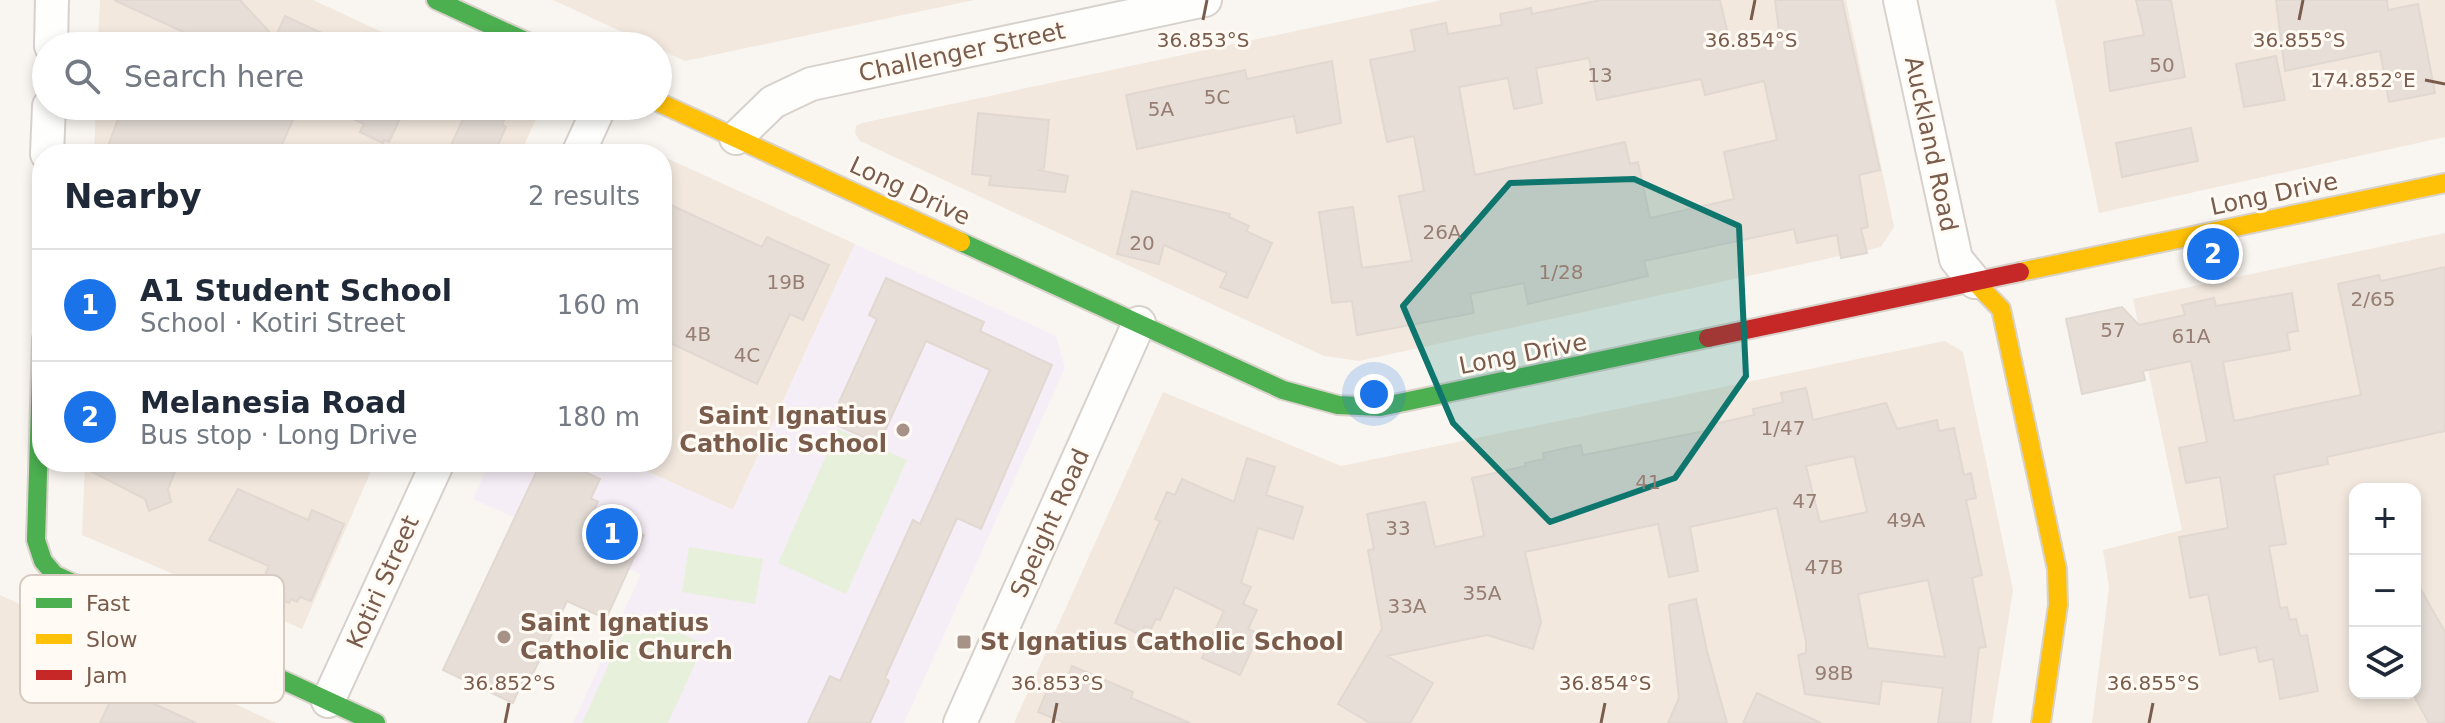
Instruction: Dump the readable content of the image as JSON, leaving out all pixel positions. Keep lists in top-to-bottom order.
{
  "streets": {
    "street": [
      "Challenger Street",
      "Auckland Road",
      "Long Drive",
      "Speight Road",
      "Kotiri Street"
    ]
  },
  "crossings": [
    ["Challenger Street", "Long Drive"],
    ["Auckland Road", "Long Drive"],
    ["Long Drive", "Speight Road"]
  ],
  "places": {
    "other": ["Saint Ignatius Catholic School", "Saint Ignatius Catholic Church"],
    "transit": ["St Ignatius Catholic School"]
  },
  "house_numbers": [
    "50",
    "13",
    "5C",
    "5A",
    "26A",
    "20",
    "1/28",
    "19B",
    "2/65",
    "57",
    "4B",
    "61A",
    "4C",
    "1/47",
    "41",
    "47",
    "49A",
    "33",
    "47B",
    "35A",
    "33A",
    "98B"
  ],
  "legend": ["Fast", "Slow", "Jam"],
  "page": {
    "search": "Search here",
    "heading": ["Nearby", "2 results"],
    "pins": ["2", "1"],
    "list": [
      {
        "mark": "1",
        "name": "A1 Student School",
        "note": "School · Kotiri Street",
        "value": "160 m"
      },
      {
        "mark": "2",
        "name": "Melanesia Road",
        "note": "Bus stop · Long Drive",
        "value": "180 m"
      }
    ],
    "map_buttons": ["+", "−"]
  },
  "coordinates": [
    "36.853°S",
    "36.854°S",
    "36.855°S",
    "174.852°E",
    "36.852°S"
  ]
}
